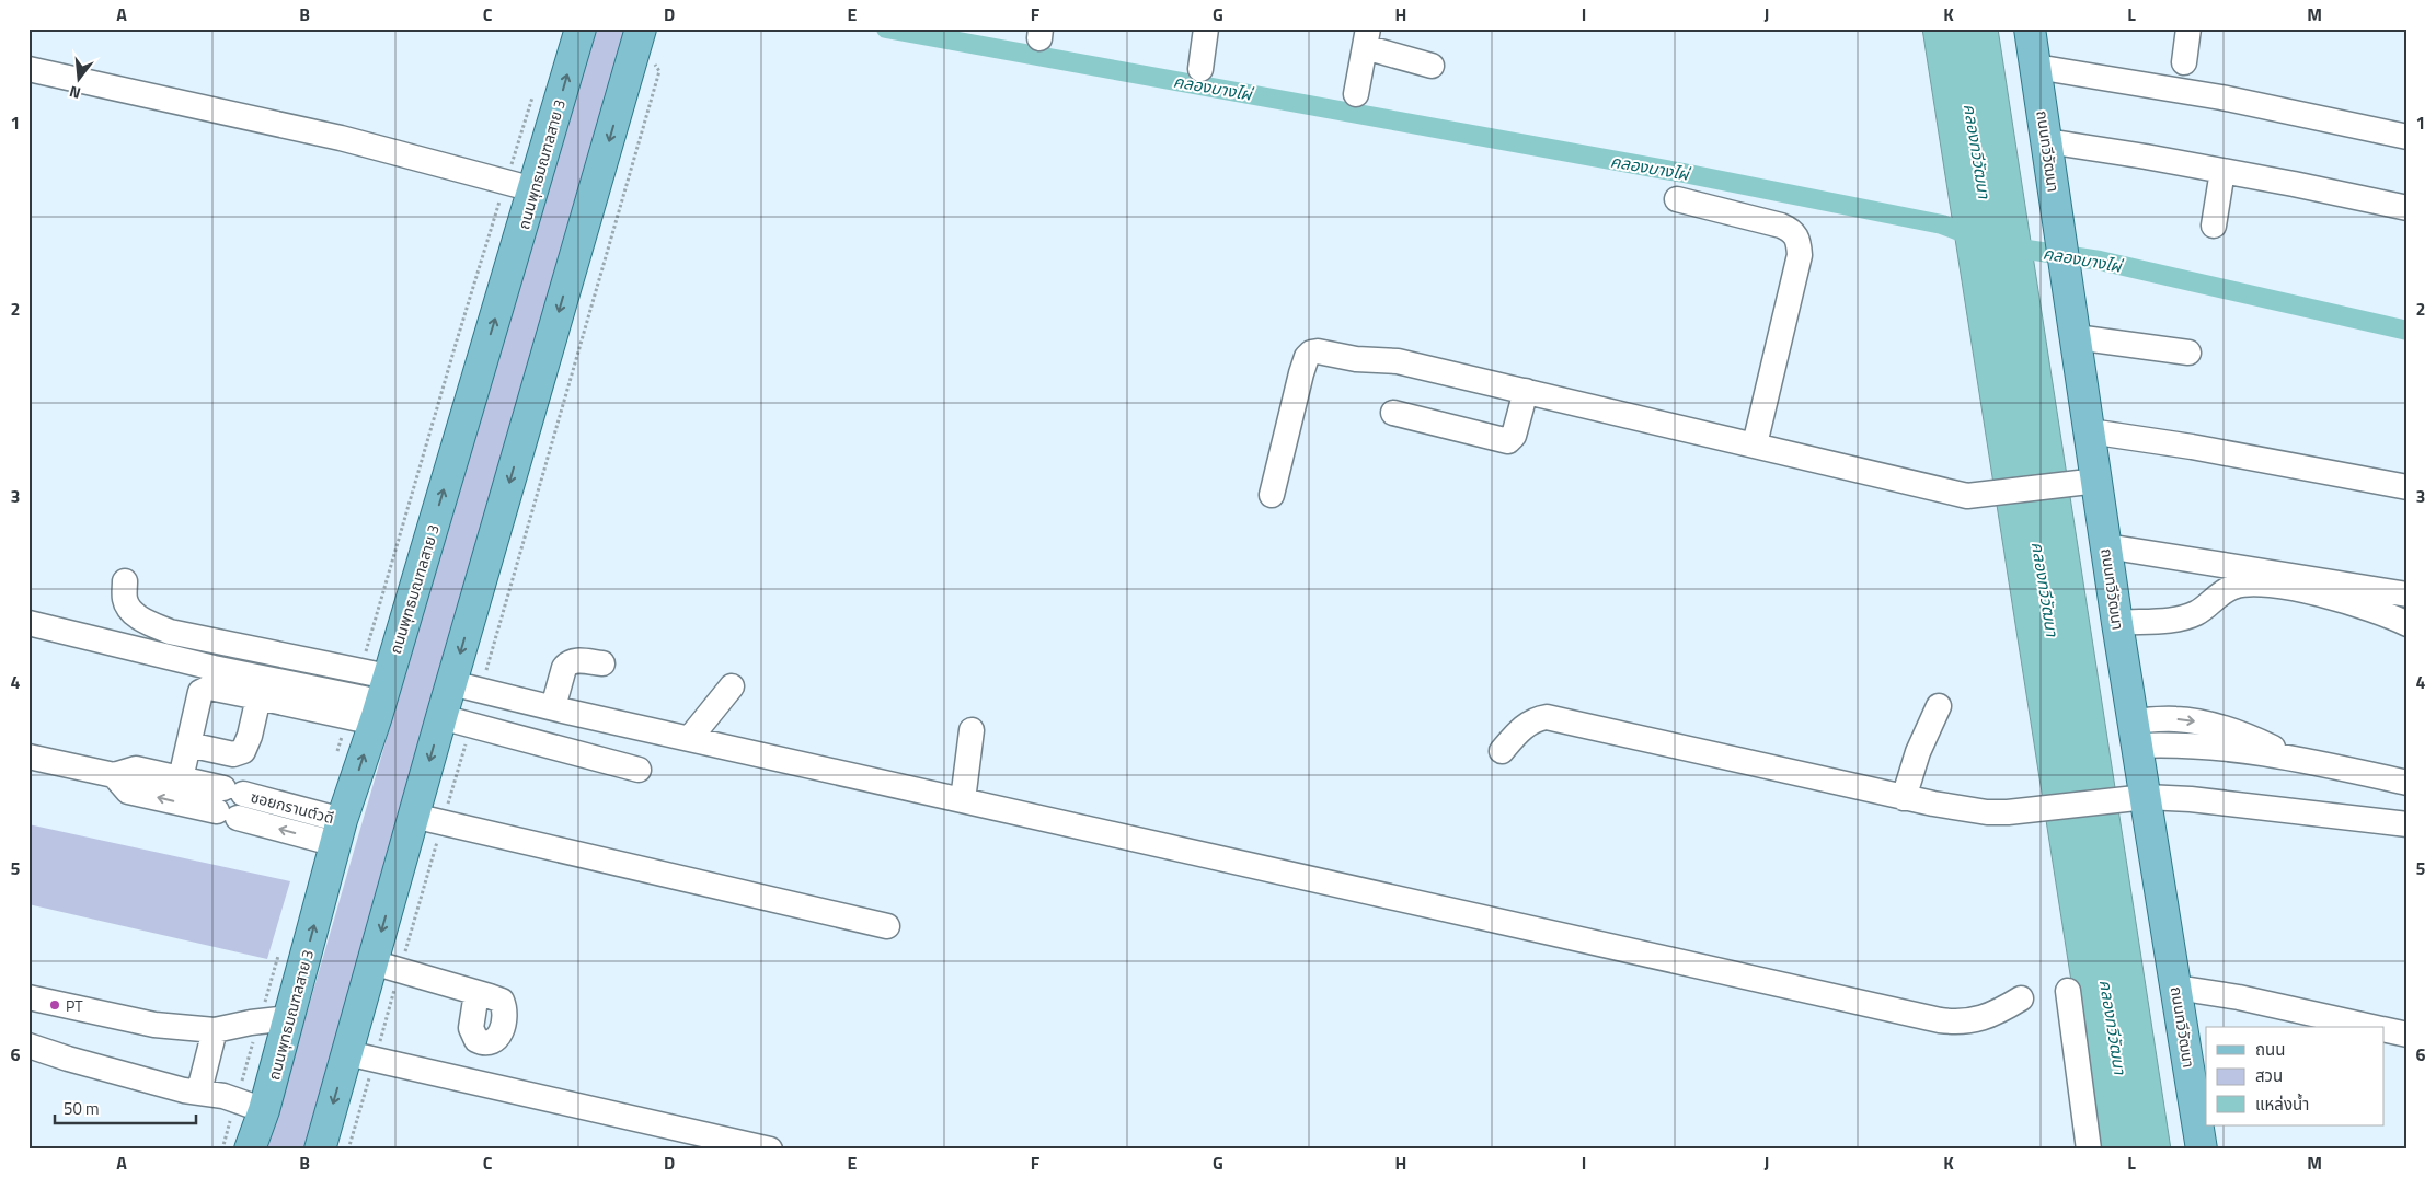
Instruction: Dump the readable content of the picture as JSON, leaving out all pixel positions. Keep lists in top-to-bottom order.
{
  "streets": {
    "main road": ["ถนนทวีวัฒนา", "ถนนพุทธมณฑลสาย 3"],
    "street": ["ซอยกรานต์วดี"]
  },
  "crossings": [
    ["ถนนพุทธมณฑลสาย 3", "ซอยกรานต์วดี"]
  ],
  "water": ["คลองบางไผ่", "คลองทวีวัฒนา"],
  "places": ["PT"],
  "legend": ["ถนน", "สวน", "แหล่งน้ำ"],
  "scale_bar": "50 m",
  "north": "bottom",
  "grid": {
    "columns": [
      "A",
      "B",
      "C",
      "D",
      "E",
      "F",
      "G",
      "H",
      "I",
      "J",
      "K",
      "L",
      "M"
    ],
    "rows": [
      "1",
      "2",
      "3",
      "4",
      "5",
      "6"
    ]
  }
}
